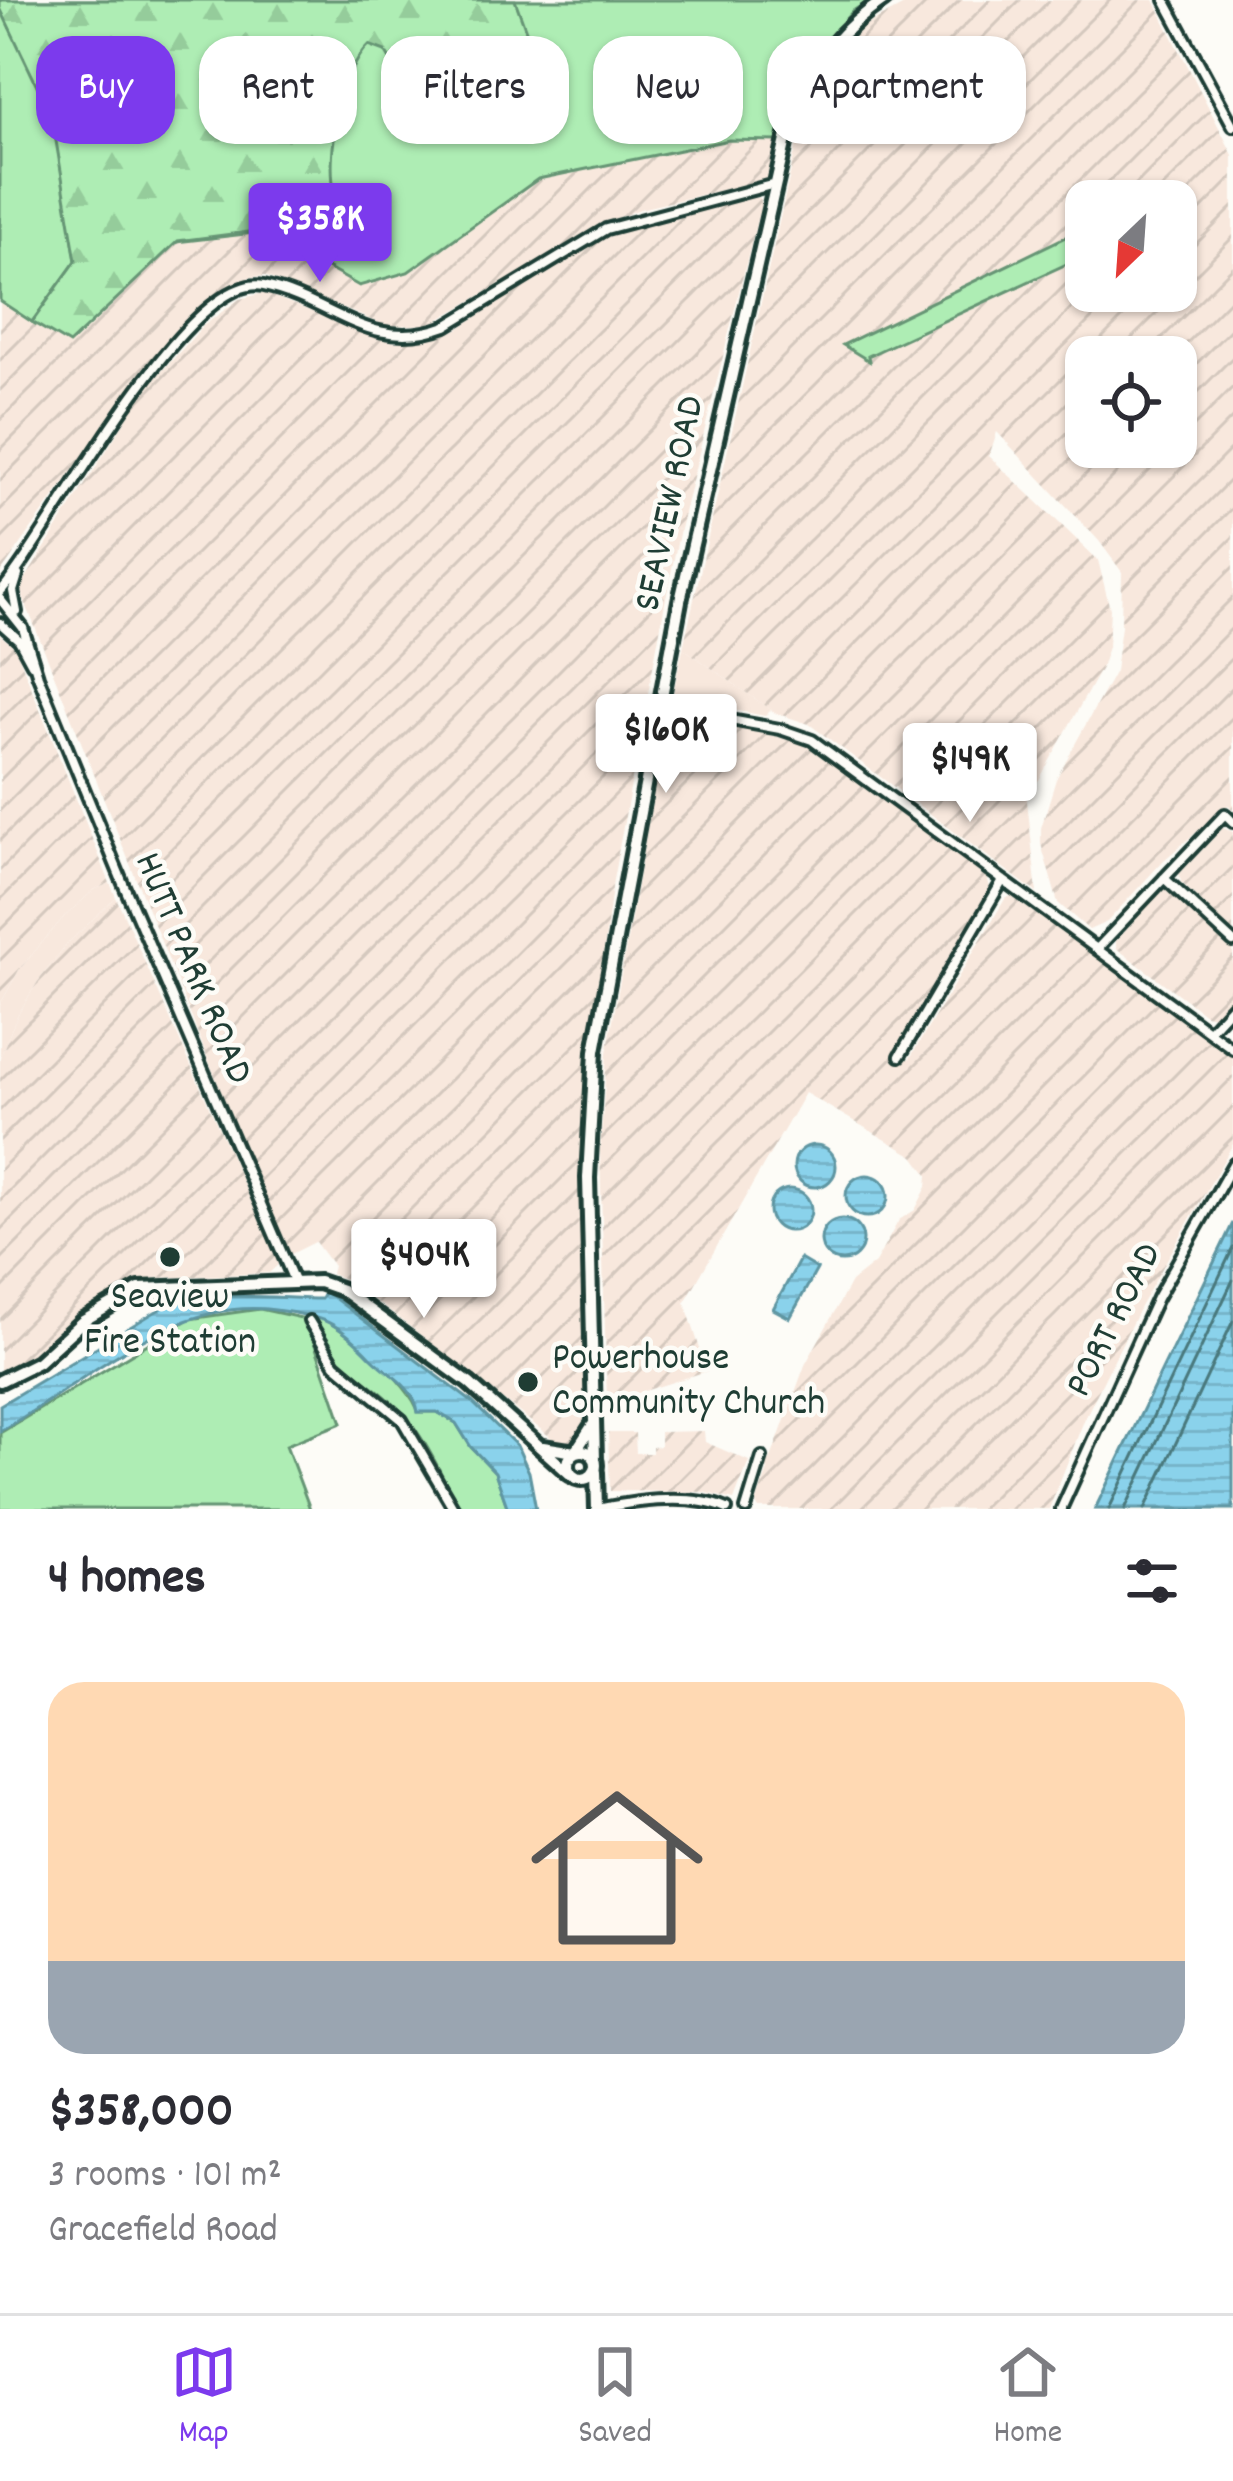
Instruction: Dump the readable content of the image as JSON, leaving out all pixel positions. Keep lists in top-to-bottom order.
{
  "streets": {
    "main road": ["SEAVIEW ROAD"],
    "street": ["HUTT PARK ROAD", "PORT ROAD"]
  },
  "places": ["Seaview Fire Station", "Powerhouse Community Church"],
  "north": "bottom left",
  "page": {
    "chip": [
      "Buy",
      "Rent",
      "Filters",
      "New",
      "Apartment"
    ],
    "price": [
      "$358K",
      "$160K",
      "$149K",
      "$404K"
    ],
    "heading": "4 homes",
    "list": [
      {
        "name": "$358,000",
        "note": "3 rooms · 101 m² · Gracefield Road"
      }
    ],
    "tabs": ["Map", "Saved", "Home"]
  }
}
